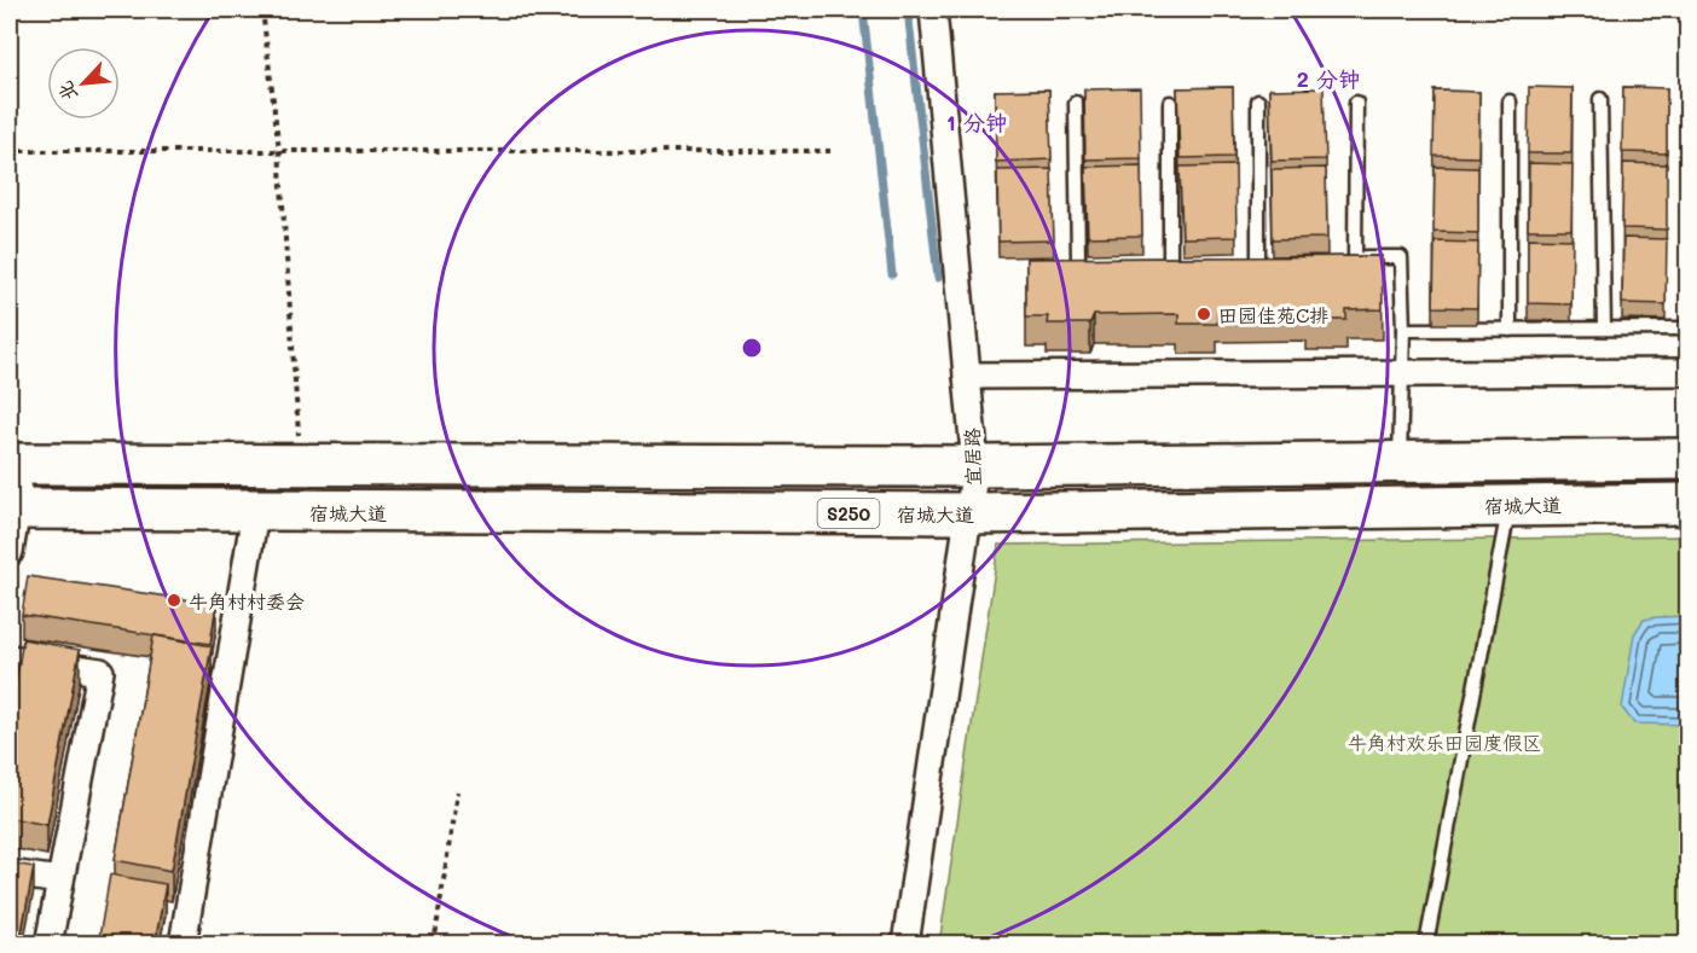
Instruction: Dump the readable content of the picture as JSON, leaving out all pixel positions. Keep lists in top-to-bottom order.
{
  "streets": {
    "main road": ["宿城大道", "S250"],
    "street": ["宜居路"]
  },
  "crossings": [
    ["宜居路", "宿城大道"]
  ],
  "parks": ["牛角村欢乐田园度假区"],
  "places": ["田园佳苑C排", "牛角村村委会"],
  "north": "bottom left",
  "rings": ["2 分钟", "1 分钟"]
}
